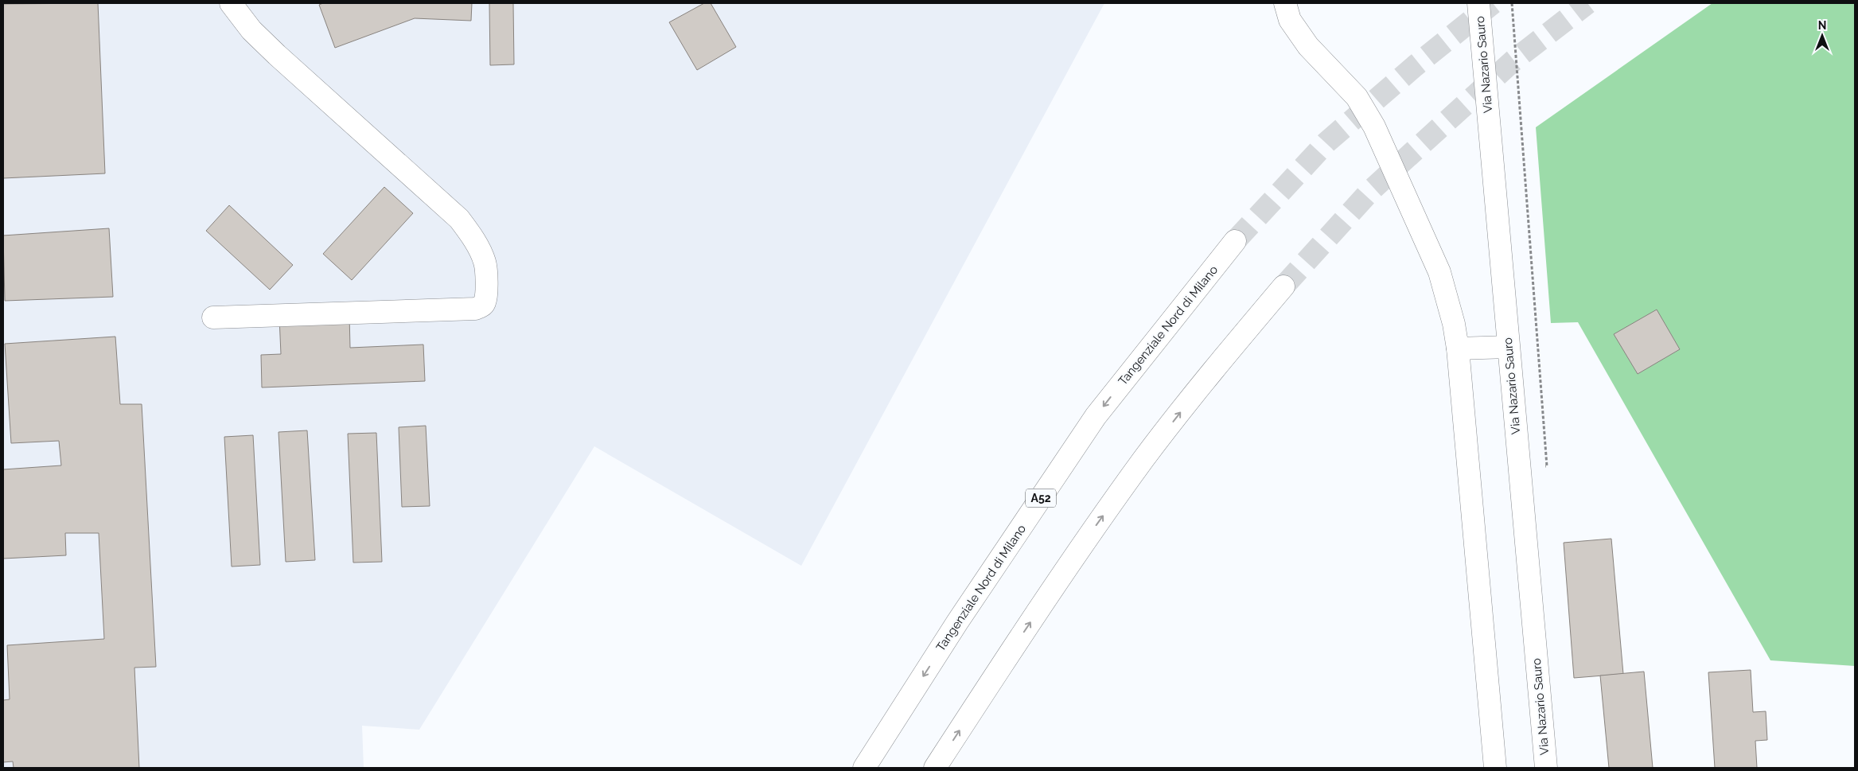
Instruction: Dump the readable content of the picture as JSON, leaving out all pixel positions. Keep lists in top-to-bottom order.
{
  "streets": {
    "main road": ["Via Nazario Sauro", "Tangenziale Nord di Milano", "A52"]
  },
  "north": "top"
}
